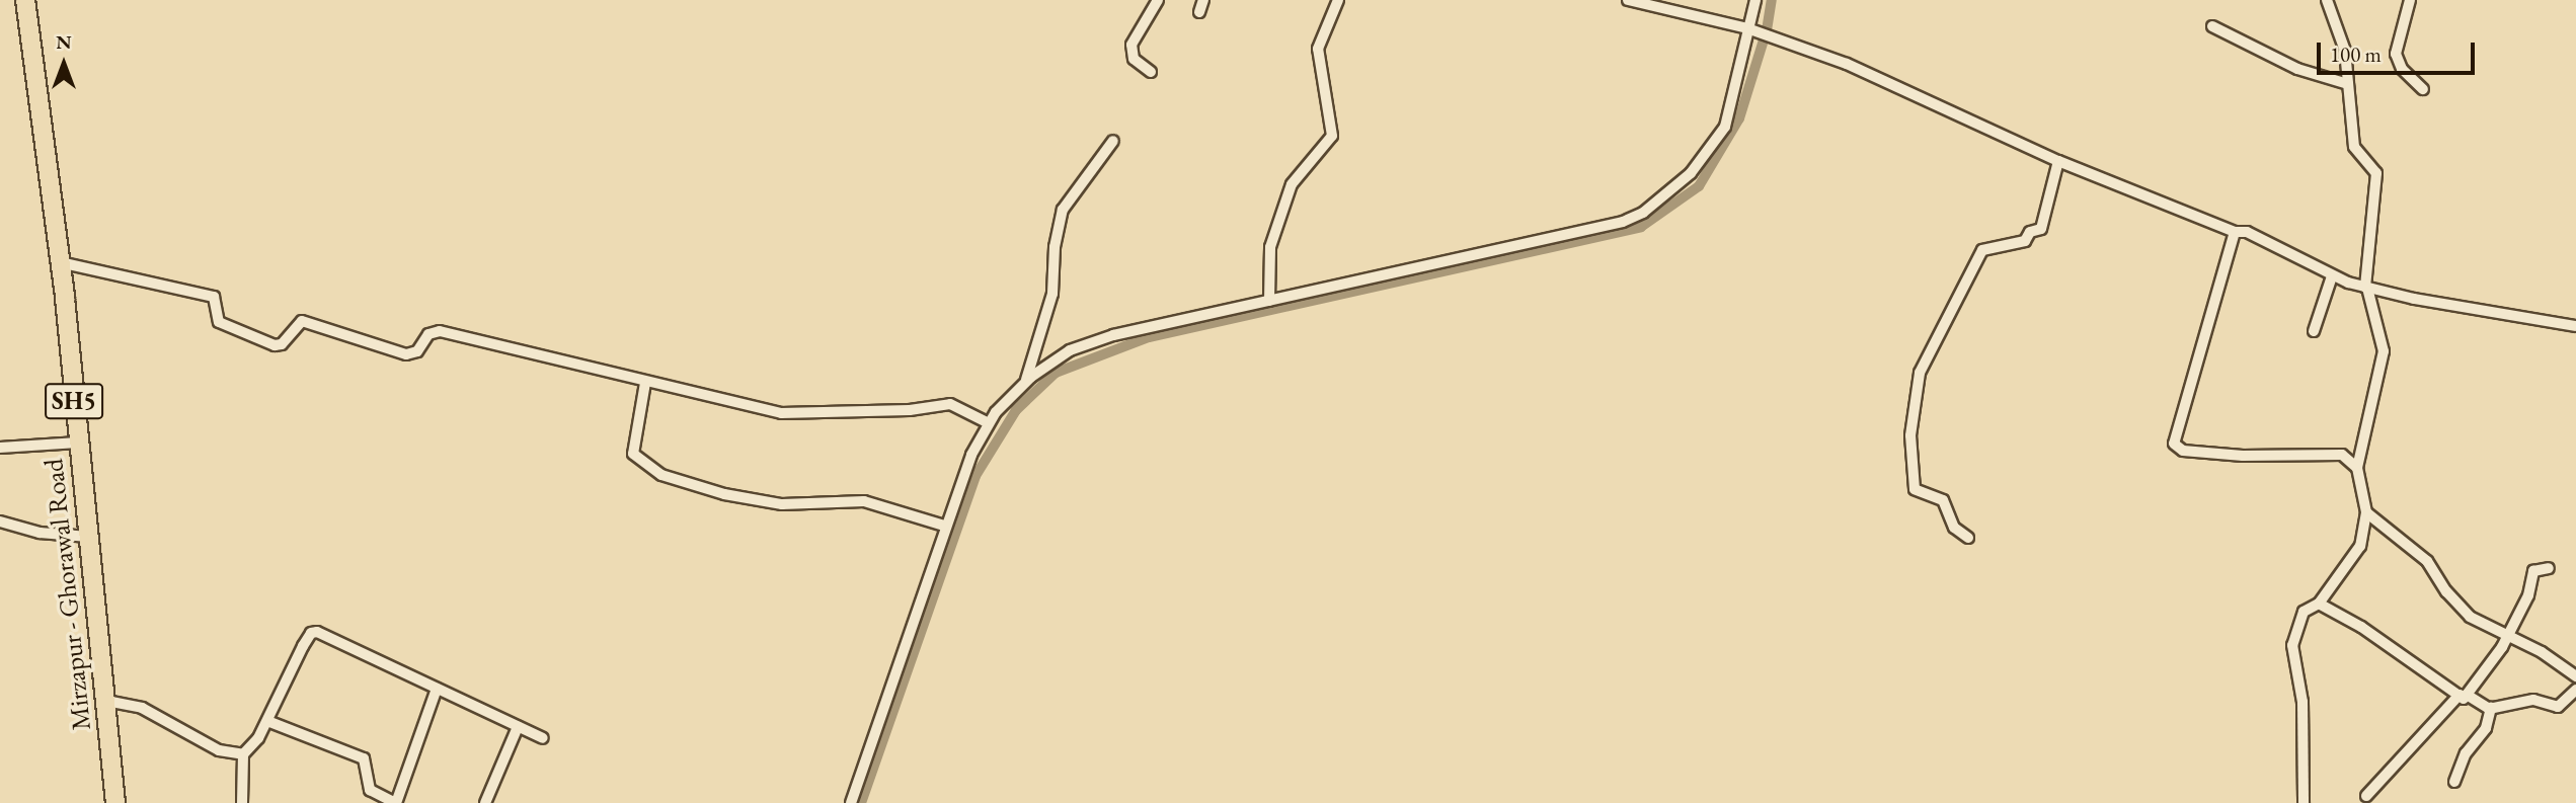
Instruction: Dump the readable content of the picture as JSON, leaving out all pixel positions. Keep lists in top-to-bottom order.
{
  "streets": {
    "main road": ["SH5", "Mirzapur - Ghorawal Road"]
  },
  "scale_bar": "100 m",
  "north": "top"
}
